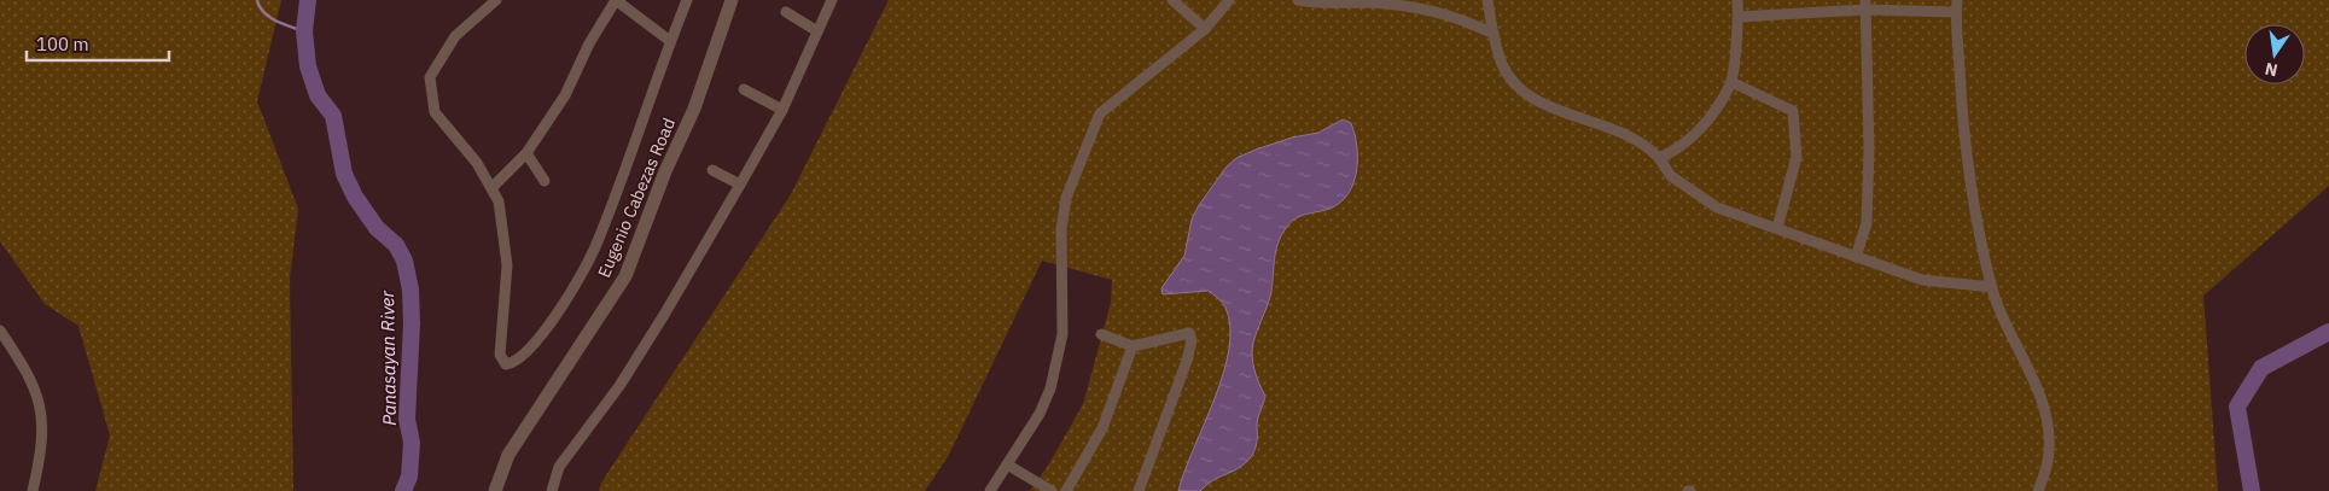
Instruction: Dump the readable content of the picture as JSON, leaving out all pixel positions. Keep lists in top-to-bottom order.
{
  "streets": {
    "street": ["Eugenio Cabezas Road"]
  },
  "water": ["Panasayan River"],
  "scale_bar": "100 m",
  "north": "bottom"
}
